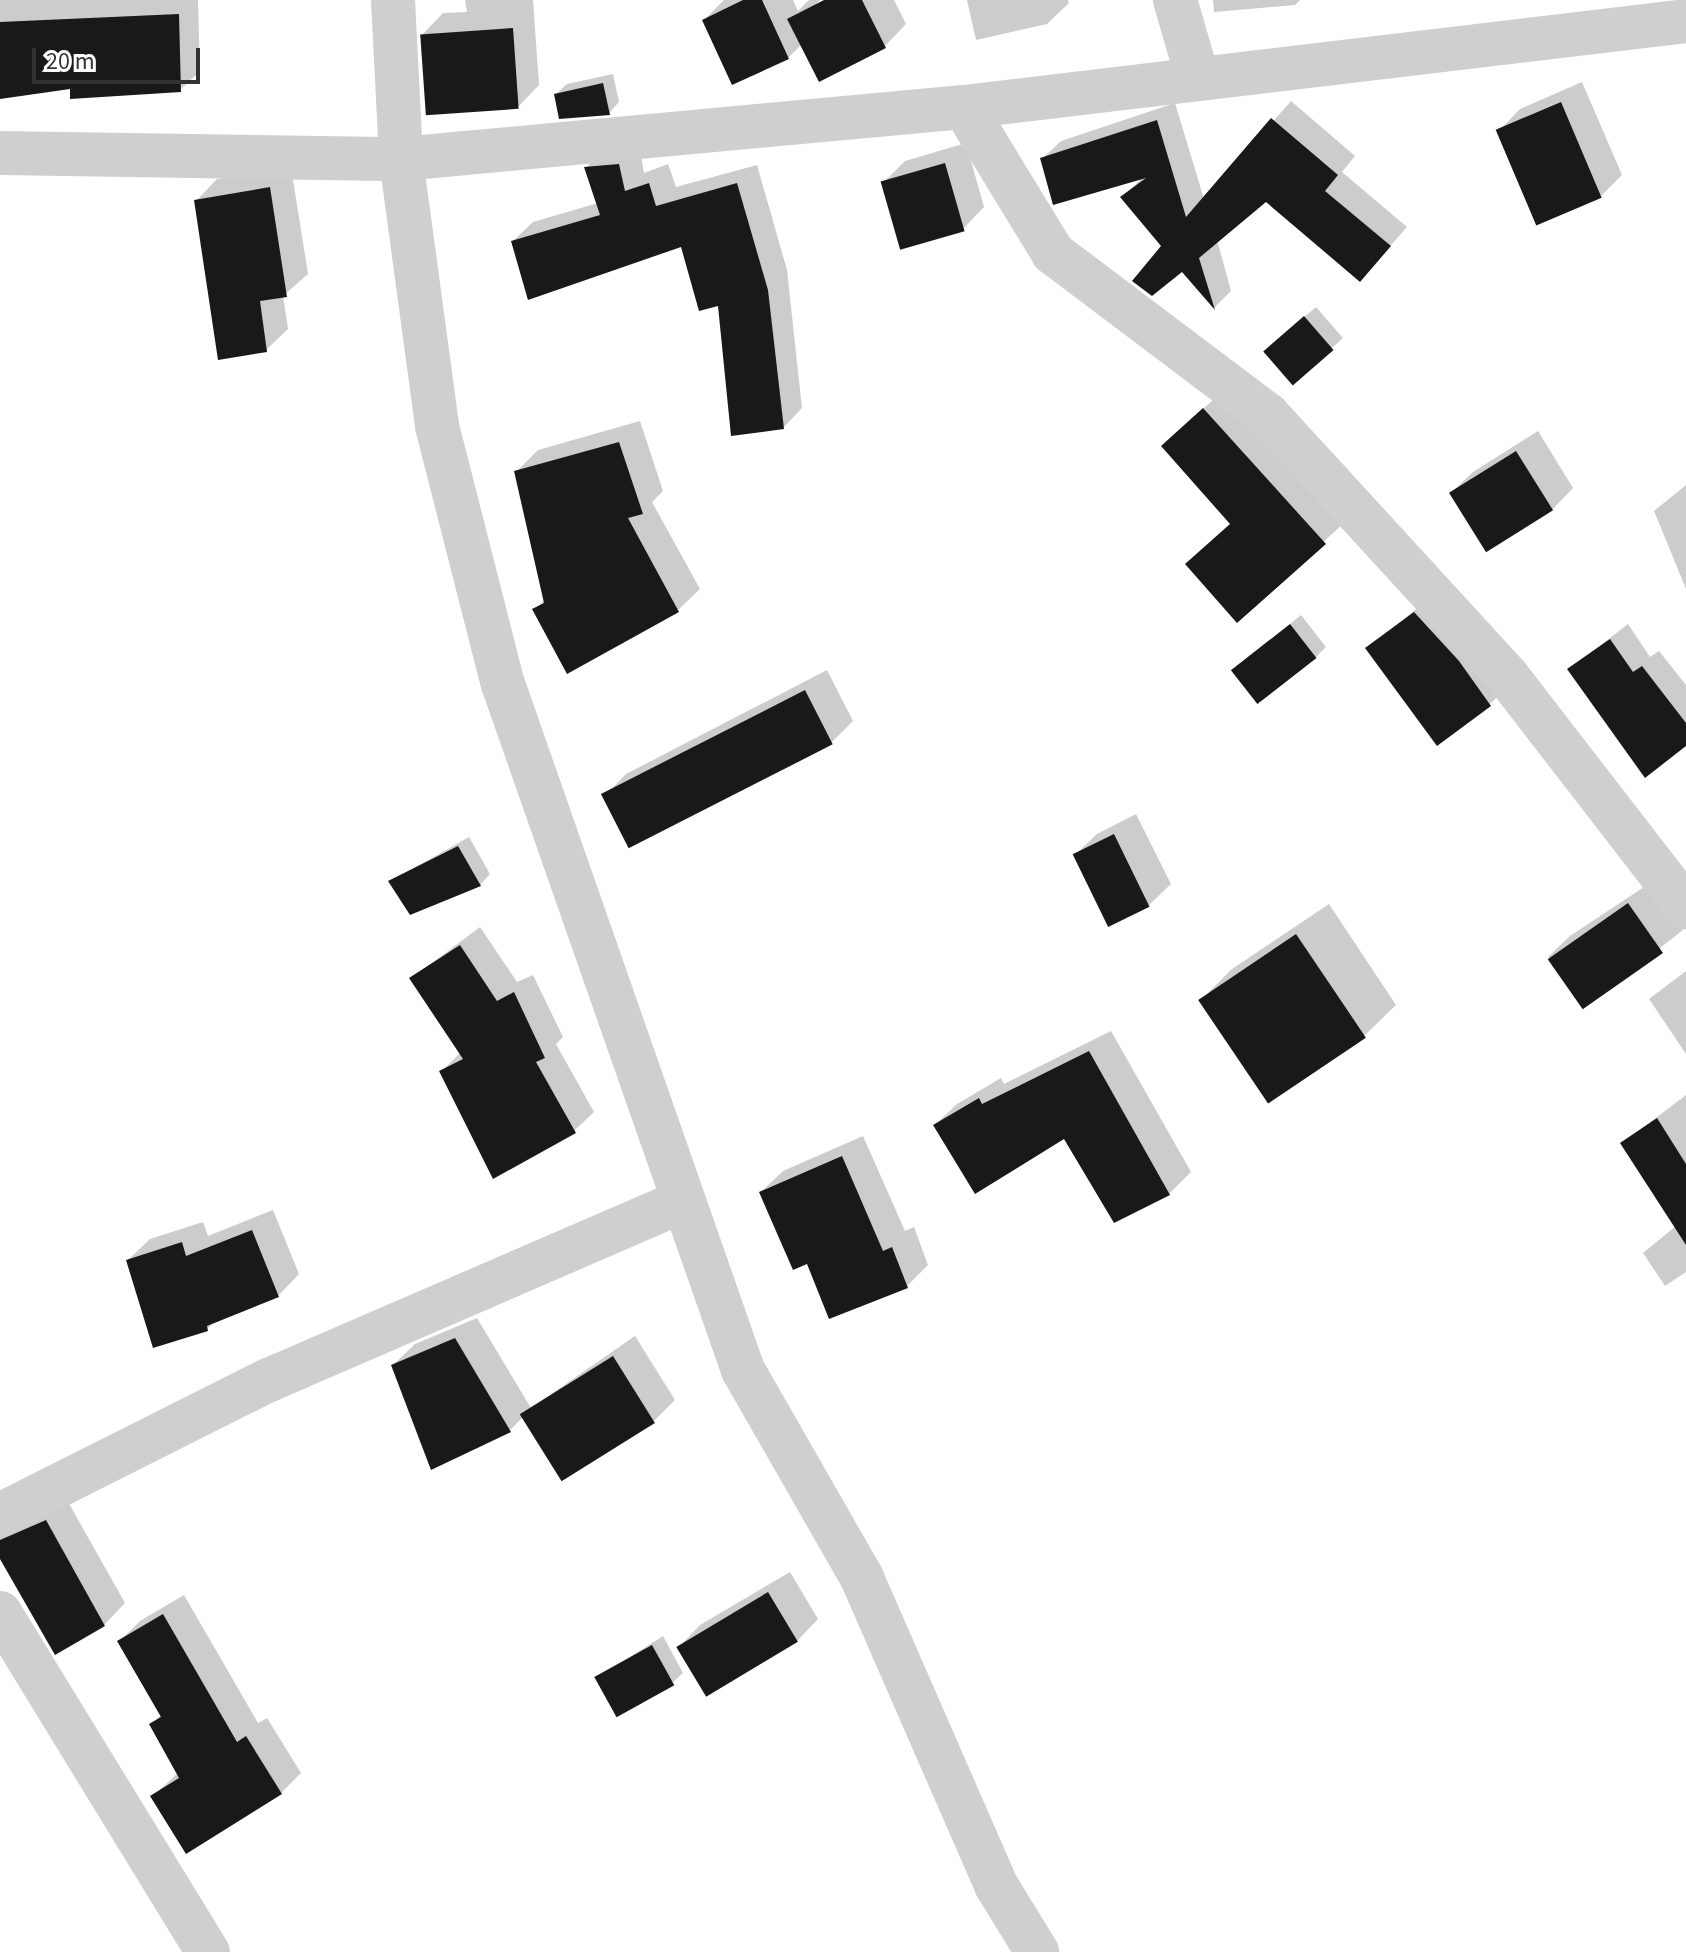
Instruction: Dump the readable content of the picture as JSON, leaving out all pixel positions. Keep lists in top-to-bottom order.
{
  "scale_bar": "20 m"
}
